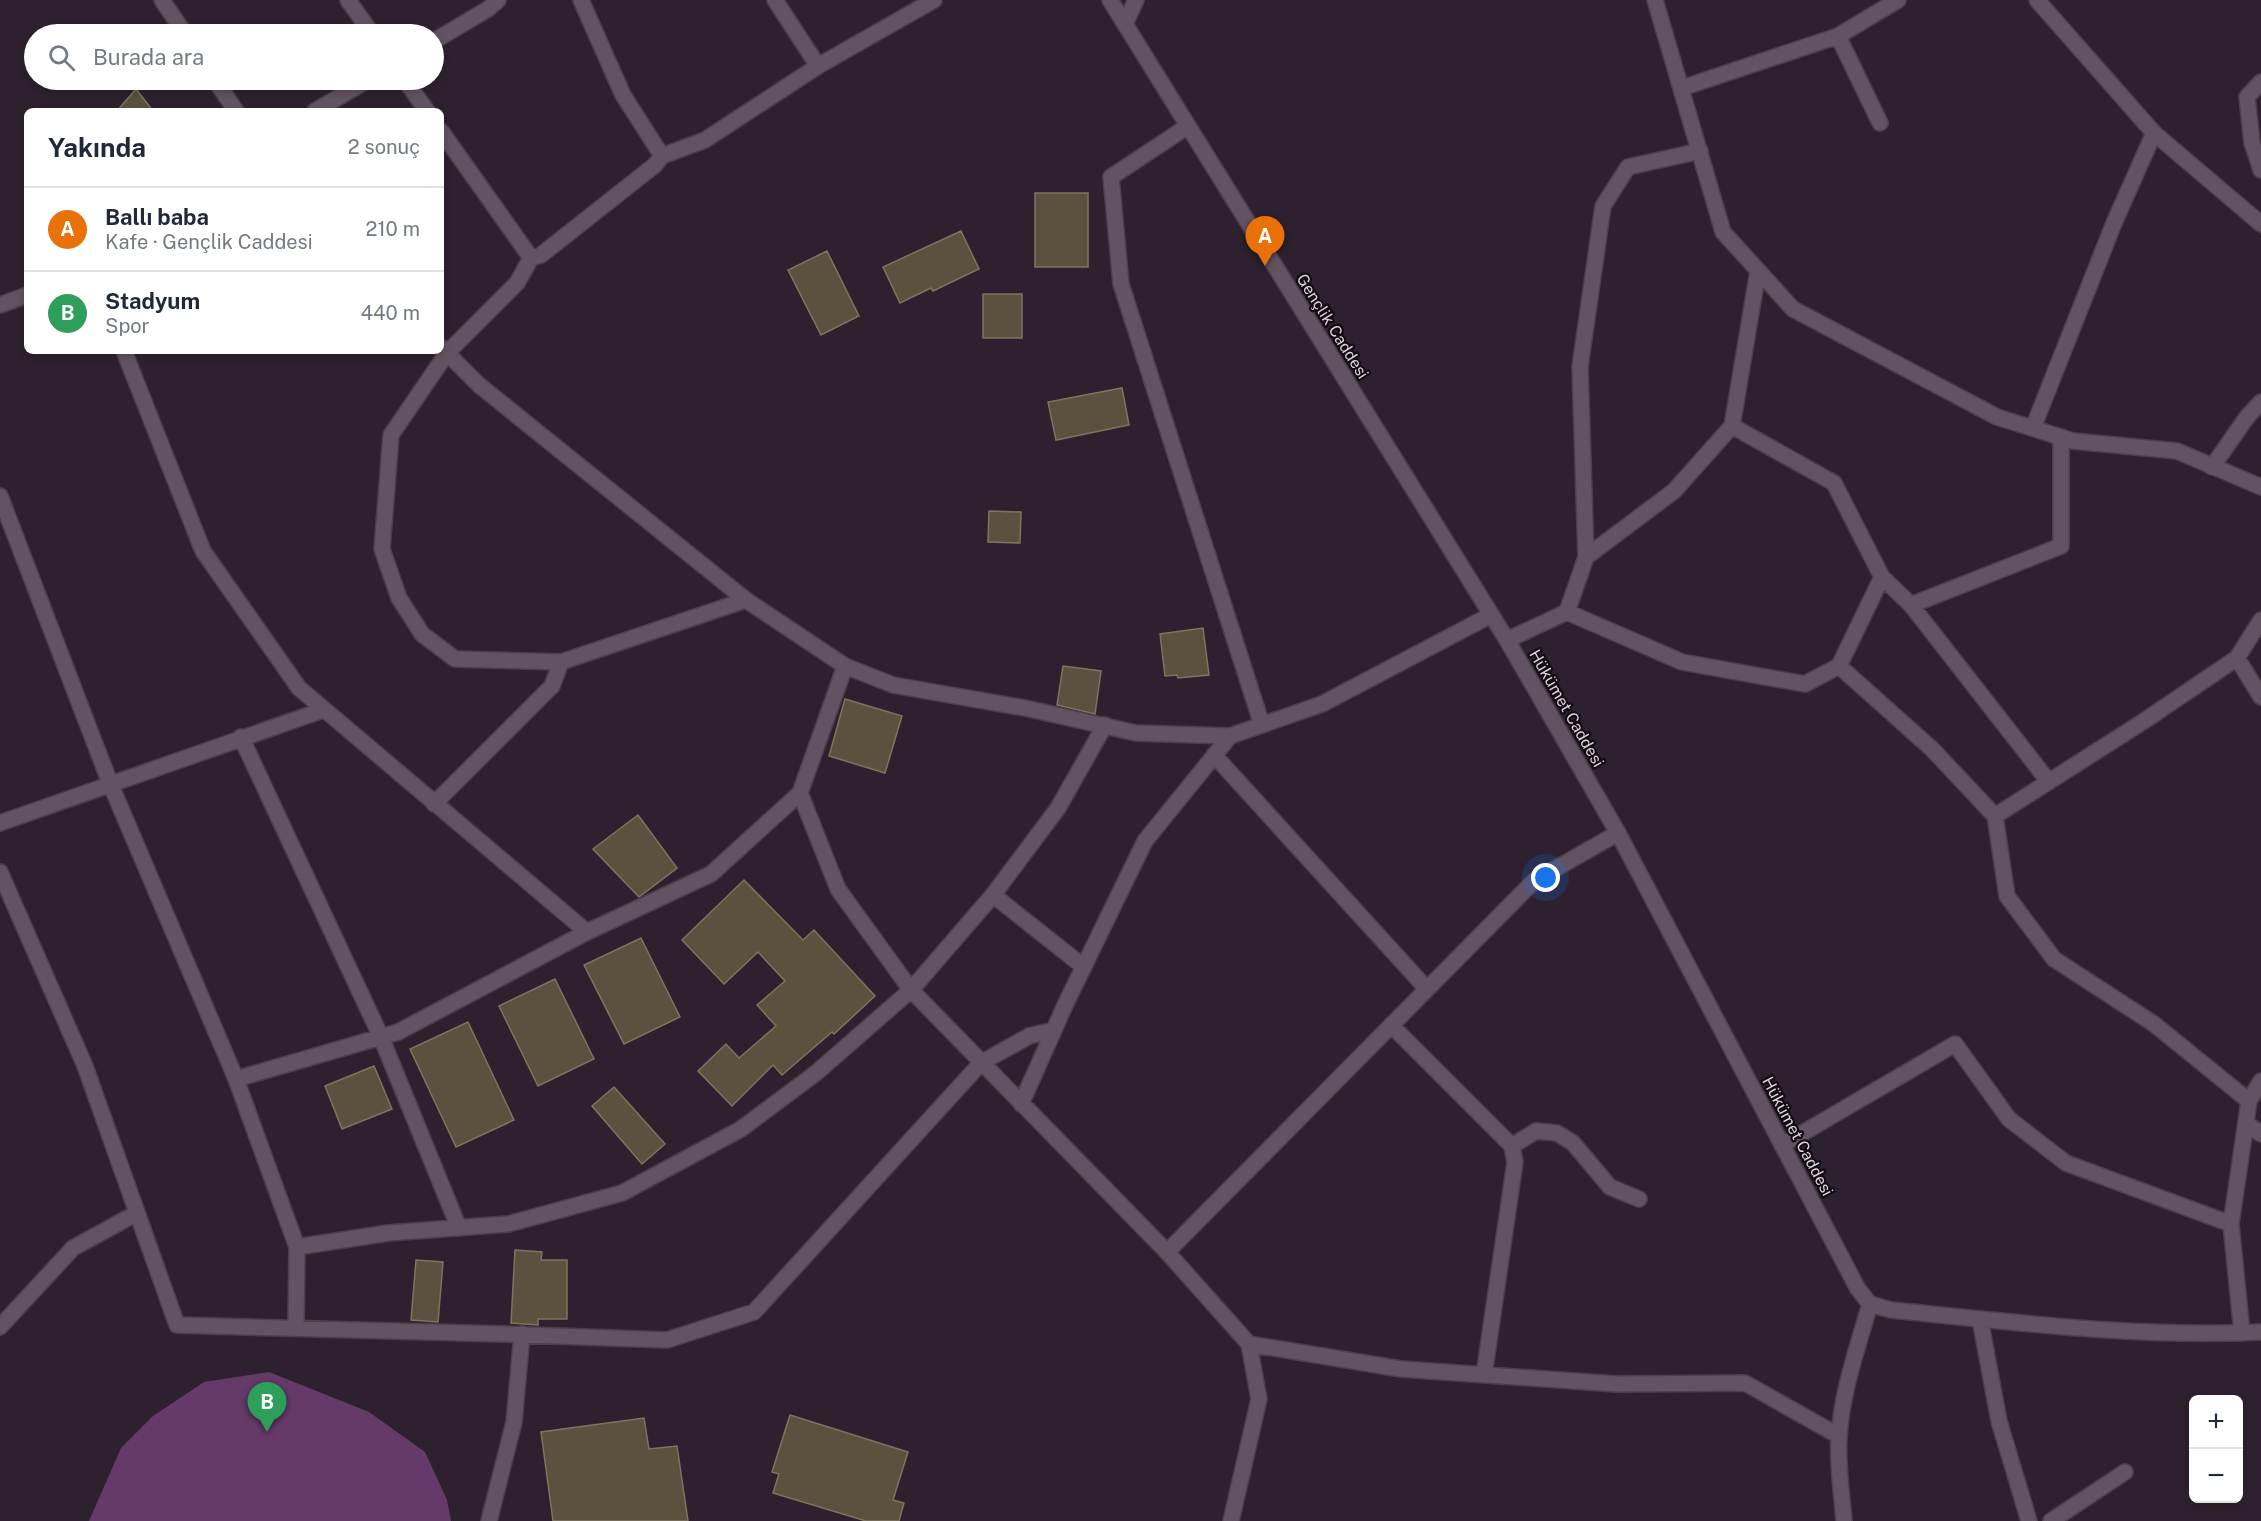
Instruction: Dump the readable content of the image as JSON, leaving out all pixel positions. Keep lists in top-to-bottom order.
{
  "streets": {
    "street": ["Gençlik Caddesi", "Hükümet Caddesi"]
  },
  "crossings": [
    ["Gençlik Caddesi", "Hükümet Caddesi"]
  ],
  "page": {
    "search": "Burada ara",
    "heading": ["Yakında", "2 sonuç"],
    "list": [
      {
        "mark": "A",
        "name": "Ballı baba",
        "note": "Kafe · Gençlik Caddesi",
        "value": "210 m"
      },
      {
        "mark": "B",
        "name": "Stadyum",
        "note": "Spor",
        "value": "440 m"
      }
    ],
    "pins": ["A", "B"],
    "map_buttons": ["+", "−"]
  }
}
